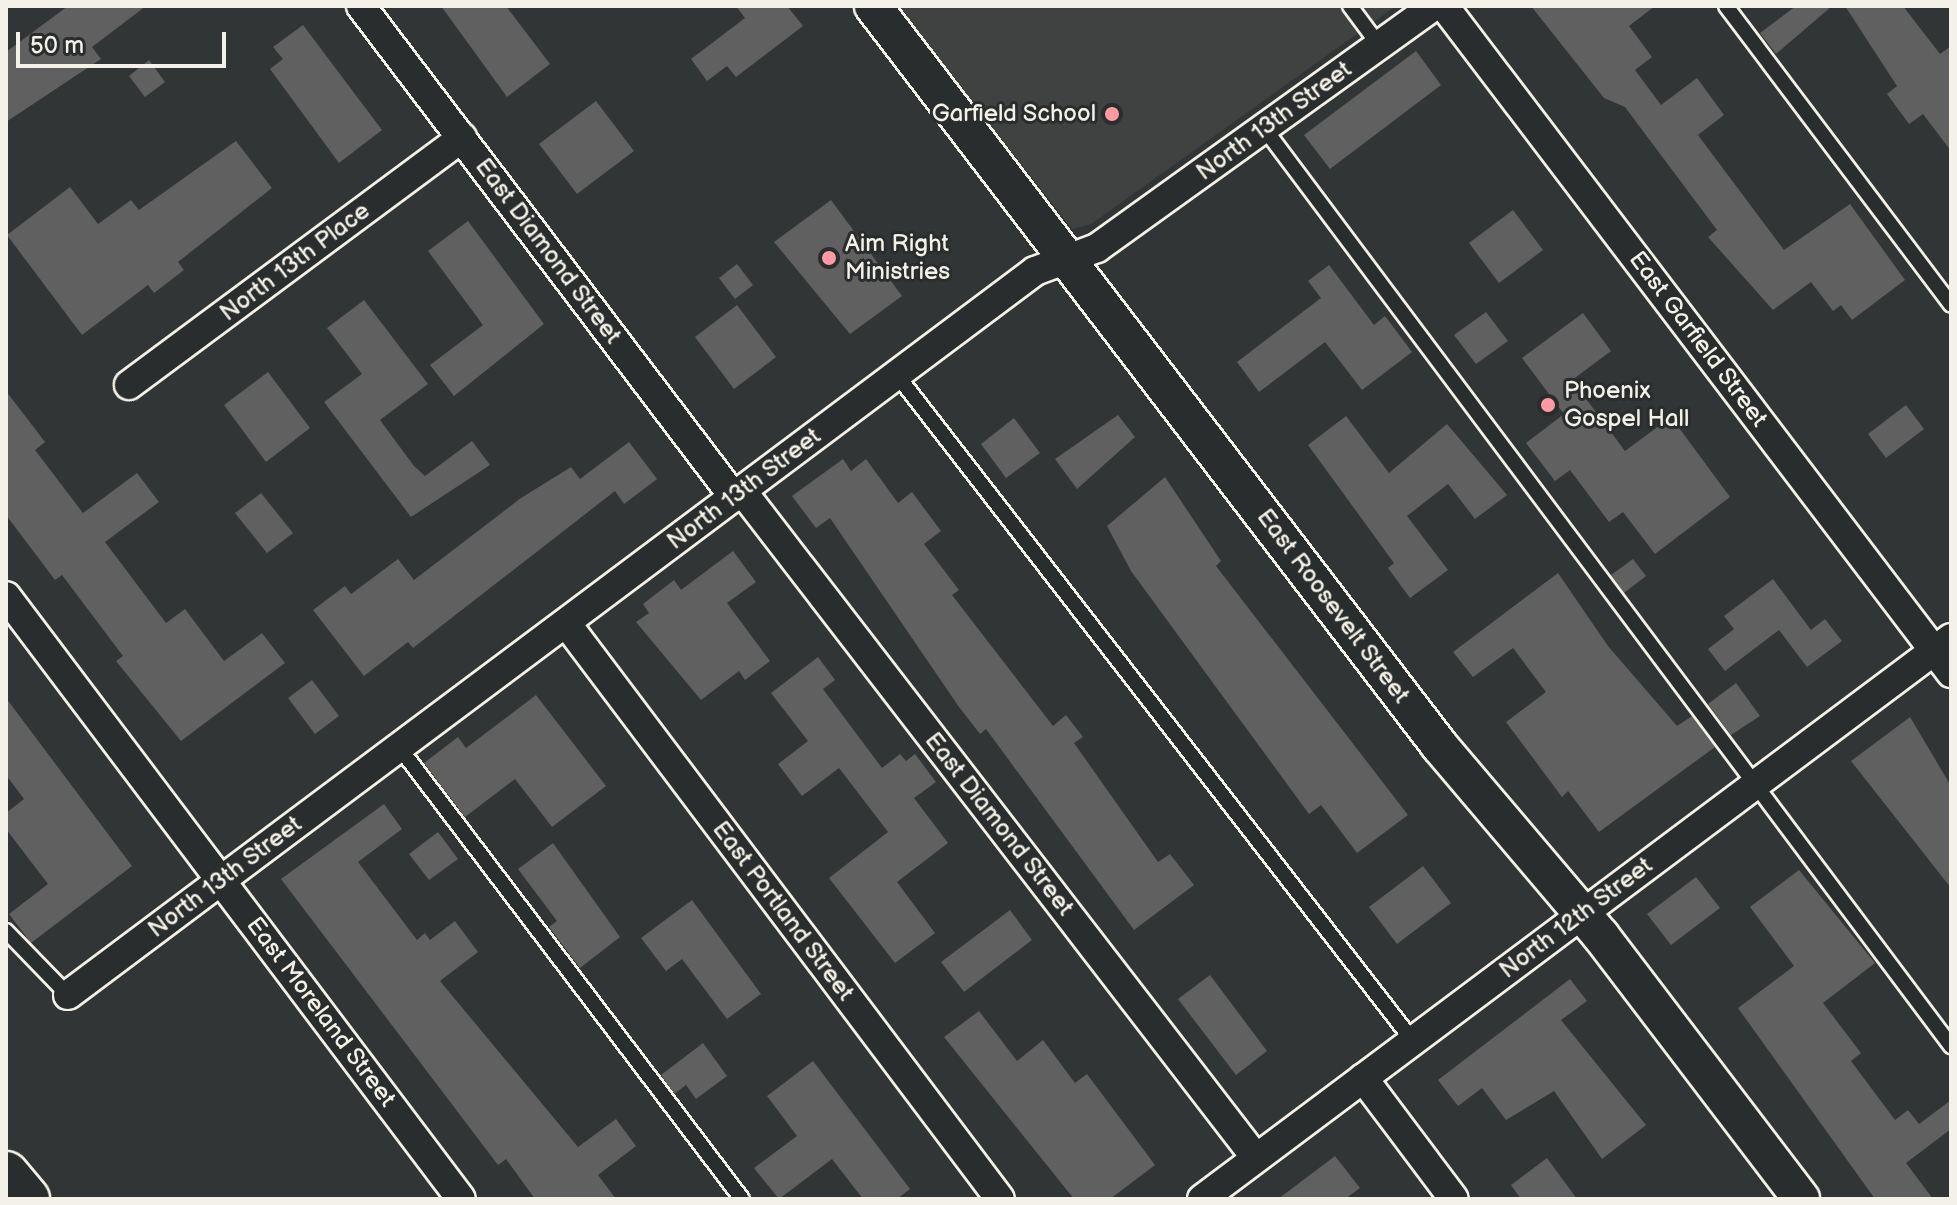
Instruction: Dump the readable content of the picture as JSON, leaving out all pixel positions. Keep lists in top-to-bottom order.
{
  "streets": {
    "street": [
      "North 13th Street",
      "East Diamond Street",
      "North 13th Place",
      "East Garfield Street",
      "East Roosevelt Street",
      "East Portland Street",
      "North 12th Street",
      "East Moreland Street"
    ]
  },
  "crossings": [
    ["North 13th Street", "East Diamond Street"],
    ["North 13th Street", "East Roosevelt Street"],
    ["North 13th Street", "East Portland Street"],
    ["North 13th Street", "East Moreland Street"],
    ["East Diamond Street", "North 13th Place"],
    ["East Diamond Street", "North 12th Street"],
    ["East Garfield Street", "North 12th Street"],
    ["East Roosevelt Street", "North 12th Street"]
  ],
  "places": ["Garfield School", "Aim Right Ministries", "Phoenix Gospel Hall"],
  "scale_bar": "50 m"
}
